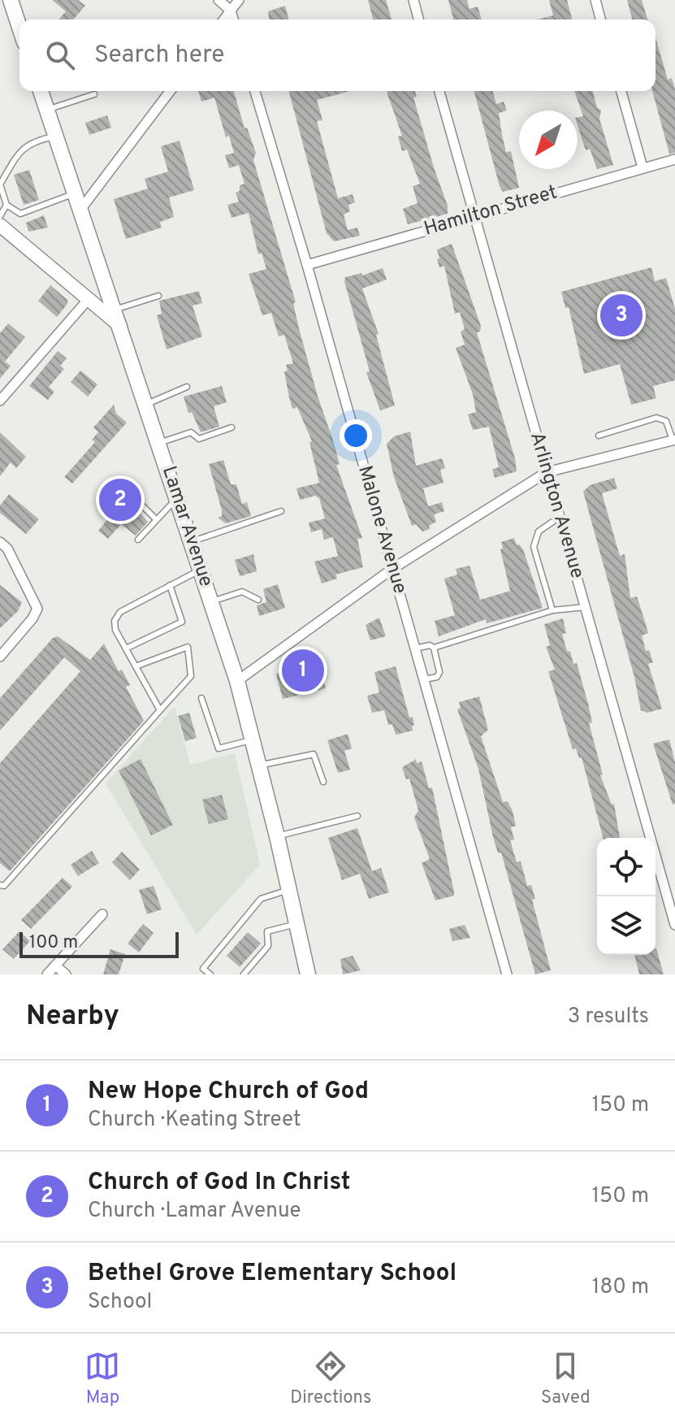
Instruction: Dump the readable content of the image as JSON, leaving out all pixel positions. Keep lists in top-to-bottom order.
{
  "streets": {
    "main road": ["Lamar Avenue"],
    "street": ["Hamilton Street", "Arlington Avenue", "Malone Avenue"]
  },
  "crossings": [
    ["Hamilton Street", "Arlington Avenue"],
    ["Hamilton Street", "Malone Avenue"]
  ],
  "scale_bar": "100 m",
  "north": "bottom left",
  "page": {
    "search": "Search here",
    "pins": ["3", "2", "1"],
    "scale": "100 m",
    "heading": ["Nearby", "3 results"],
    "list": [
      {
        "mark": "1",
        "name": "New Hope Church of God",
        "note": "Church · Keating Street",
        "value": "150 m"
      },
      {
        "mark": "2",
        "name": "Church of God In Christ",
        "note": "Church · Lamar Avenue",
        "value": "150 m"
      },
      {
        "mark": "3",
        "name": "Bethel Grove Elementary School",
        "note": "School",
        "value": "180 m"
      }
    ],
    "nav": ["Map", "Directions", "Saved"]
  }
}
